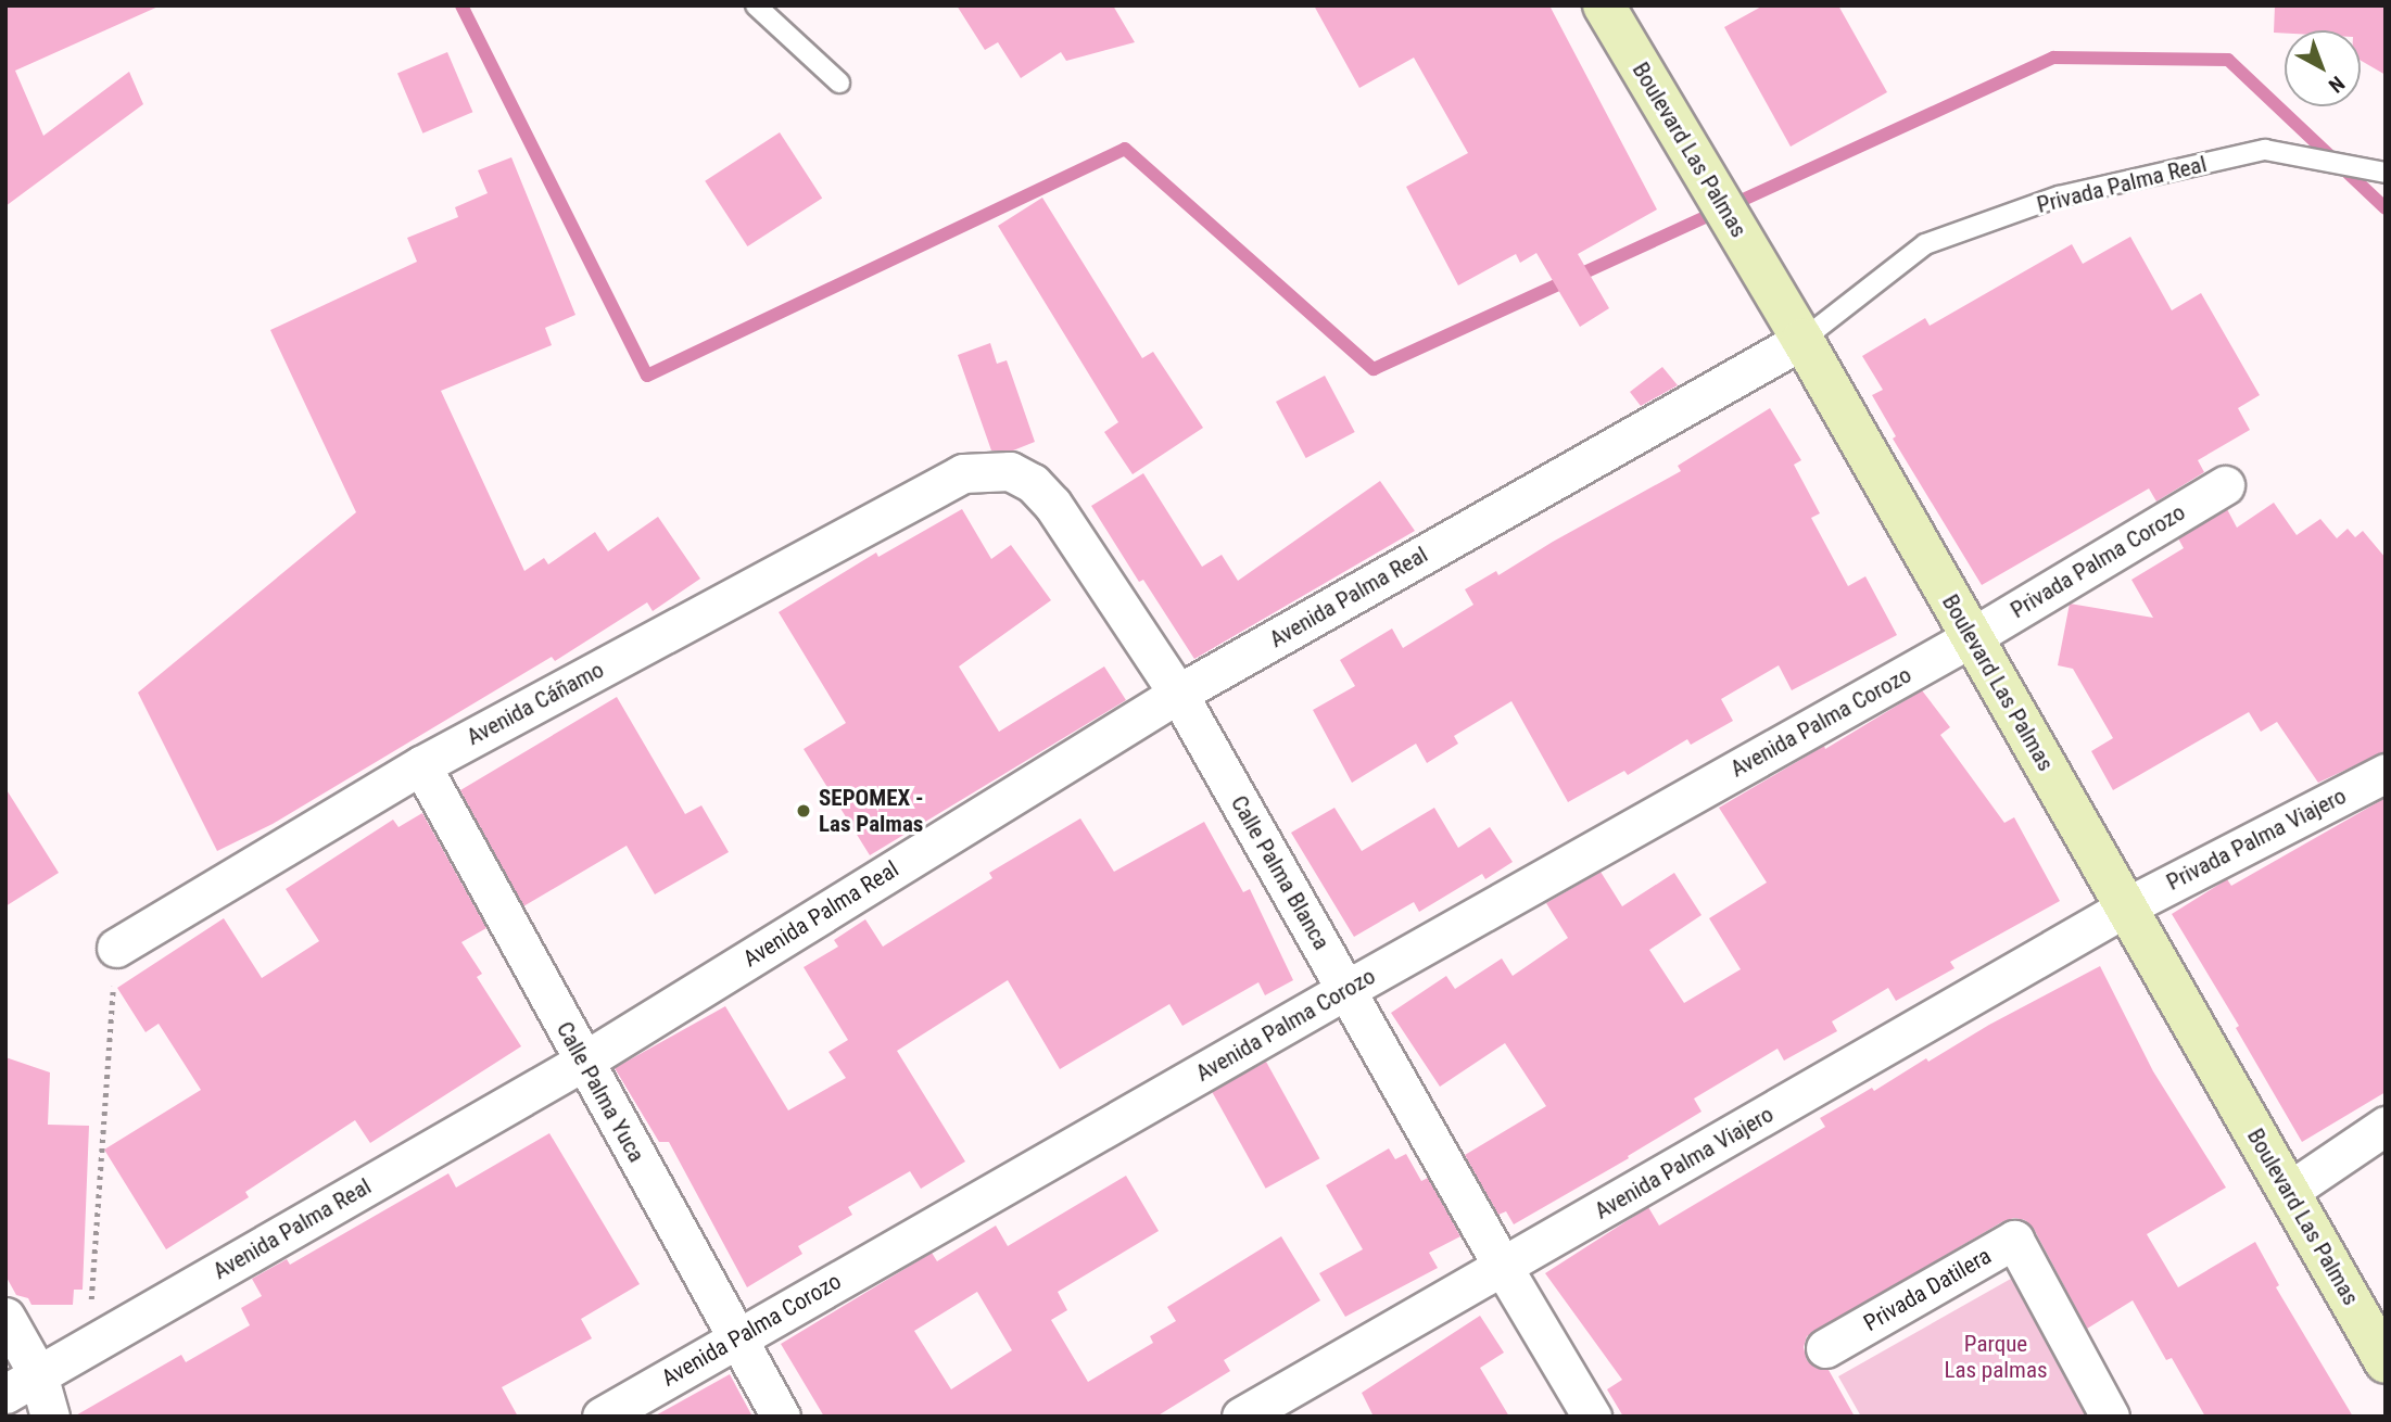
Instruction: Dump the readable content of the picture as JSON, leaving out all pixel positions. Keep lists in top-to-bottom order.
{
  "streets": {
    "main road": ["Boulevard Las Palmas"],
    "street": [
      "Privada Palma Corozo",
      "Avenida Palma Real",
      "Avenida Cáñamo",
      "Avenida Palma Corozo",
      "Privada Palma Viajero",
      "Calle Palma Blanca",
      "Calle Palma Yuca",
      "Avenida Palma Viajero",
      "Privada Datilera"
    ],
    "lane": ["Privada Palma Real"]
  },
  "crossings": [
    ["Boulevard Las Palmas", "Privada Palma Real"],
    ["Boulevard Las Palmas", "Privada Palma Corozo"],
    ["Boulevard Las Palmas", "Avenida Palma Real"],
    ["Boulevard Las Palmas", "Avenida Palma Corozo"],
    ["Boulevard Las Palmas", "Privada Palma Viajero"],
    ["Boulevard Las Palmas", "Avenida Palma Viajero"],
    ["Privada Palma Real", "Avenida Palma Real"],
    ["Privada Palma Corozo", "Avenida Palma Corozo"],
    ["Avenida Palma Real", "Calle Palma Blanca"],
    ["Avenida Palma Real", "Calle Palma Yuca"],
    ["Avenida Cáñamo", "Calle Palma Blanca"],
    ["Avenida Cáñamo", "Calle Palma Yuca"],
    ["Avenida Palma Corozo", "Calle Palma Blanca"],
    ["Avenida Palma Corozo", "Calle Palma Yuca"],
    ["Privada Palma Viajero", "Avenida Palma Viajero"],
    ["Calle Palma Blanca", "Avenida Palma Viajero"]
  ],
  "parks": ["Parque Las palmas"],
  "places": ["SEPOMEX - Las Palmas"],
  "north": "bottom right"
}
